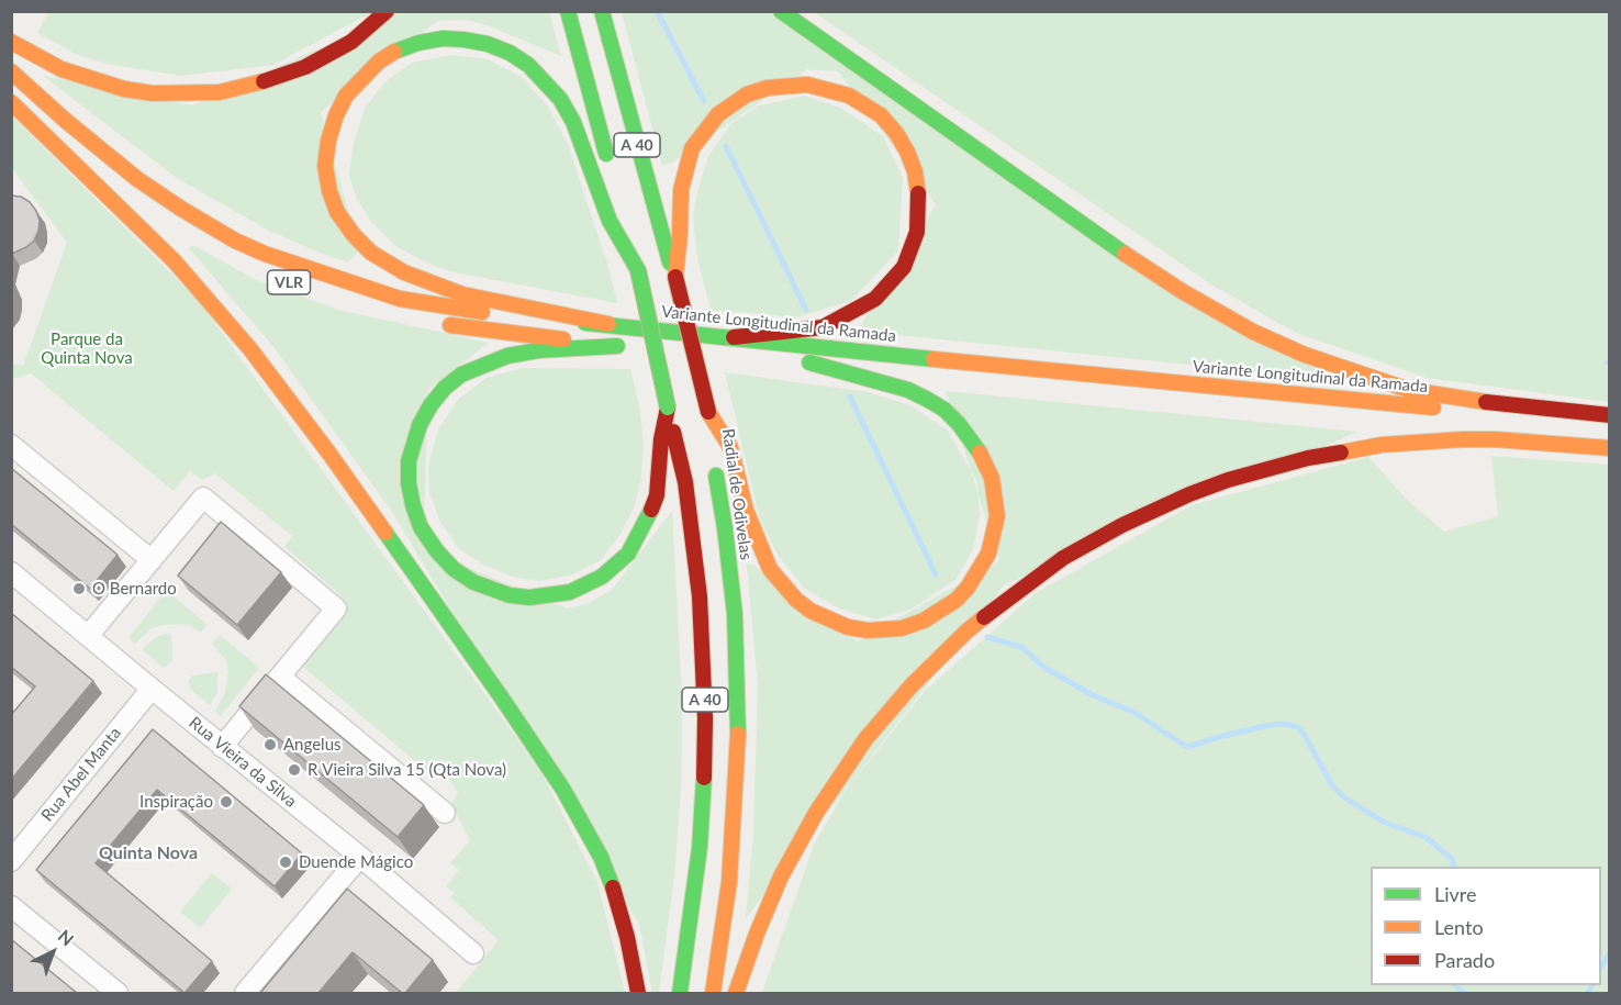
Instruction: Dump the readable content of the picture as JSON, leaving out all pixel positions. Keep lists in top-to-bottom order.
{
  "streets": {
    "main road": [
      "A 40",
      "VLR",
      "Variante Longitudinal da Ramada",
      "Radial de Odivelas"
    ],
    "street": ["Rua Vieira da Silva", "Rua Abel Manta"]
  },
  "crossings": [
    ["Rua Vieira da Silva", "Rua Abel Manta"]
  ],
  "districts": ["Quinta Nova"],
  "parks": ["Parque da Quinta Nova"],
  "places": [
    "O Bernardo",
    "Angelus",
    "R Vieira Silva 15 (Qta Nova)",
    "Inspiração",
    "Duende Mágico"
  ],
  "legend": ["Livre", "Lento", "Parado"],
  "north": "top right"
}
